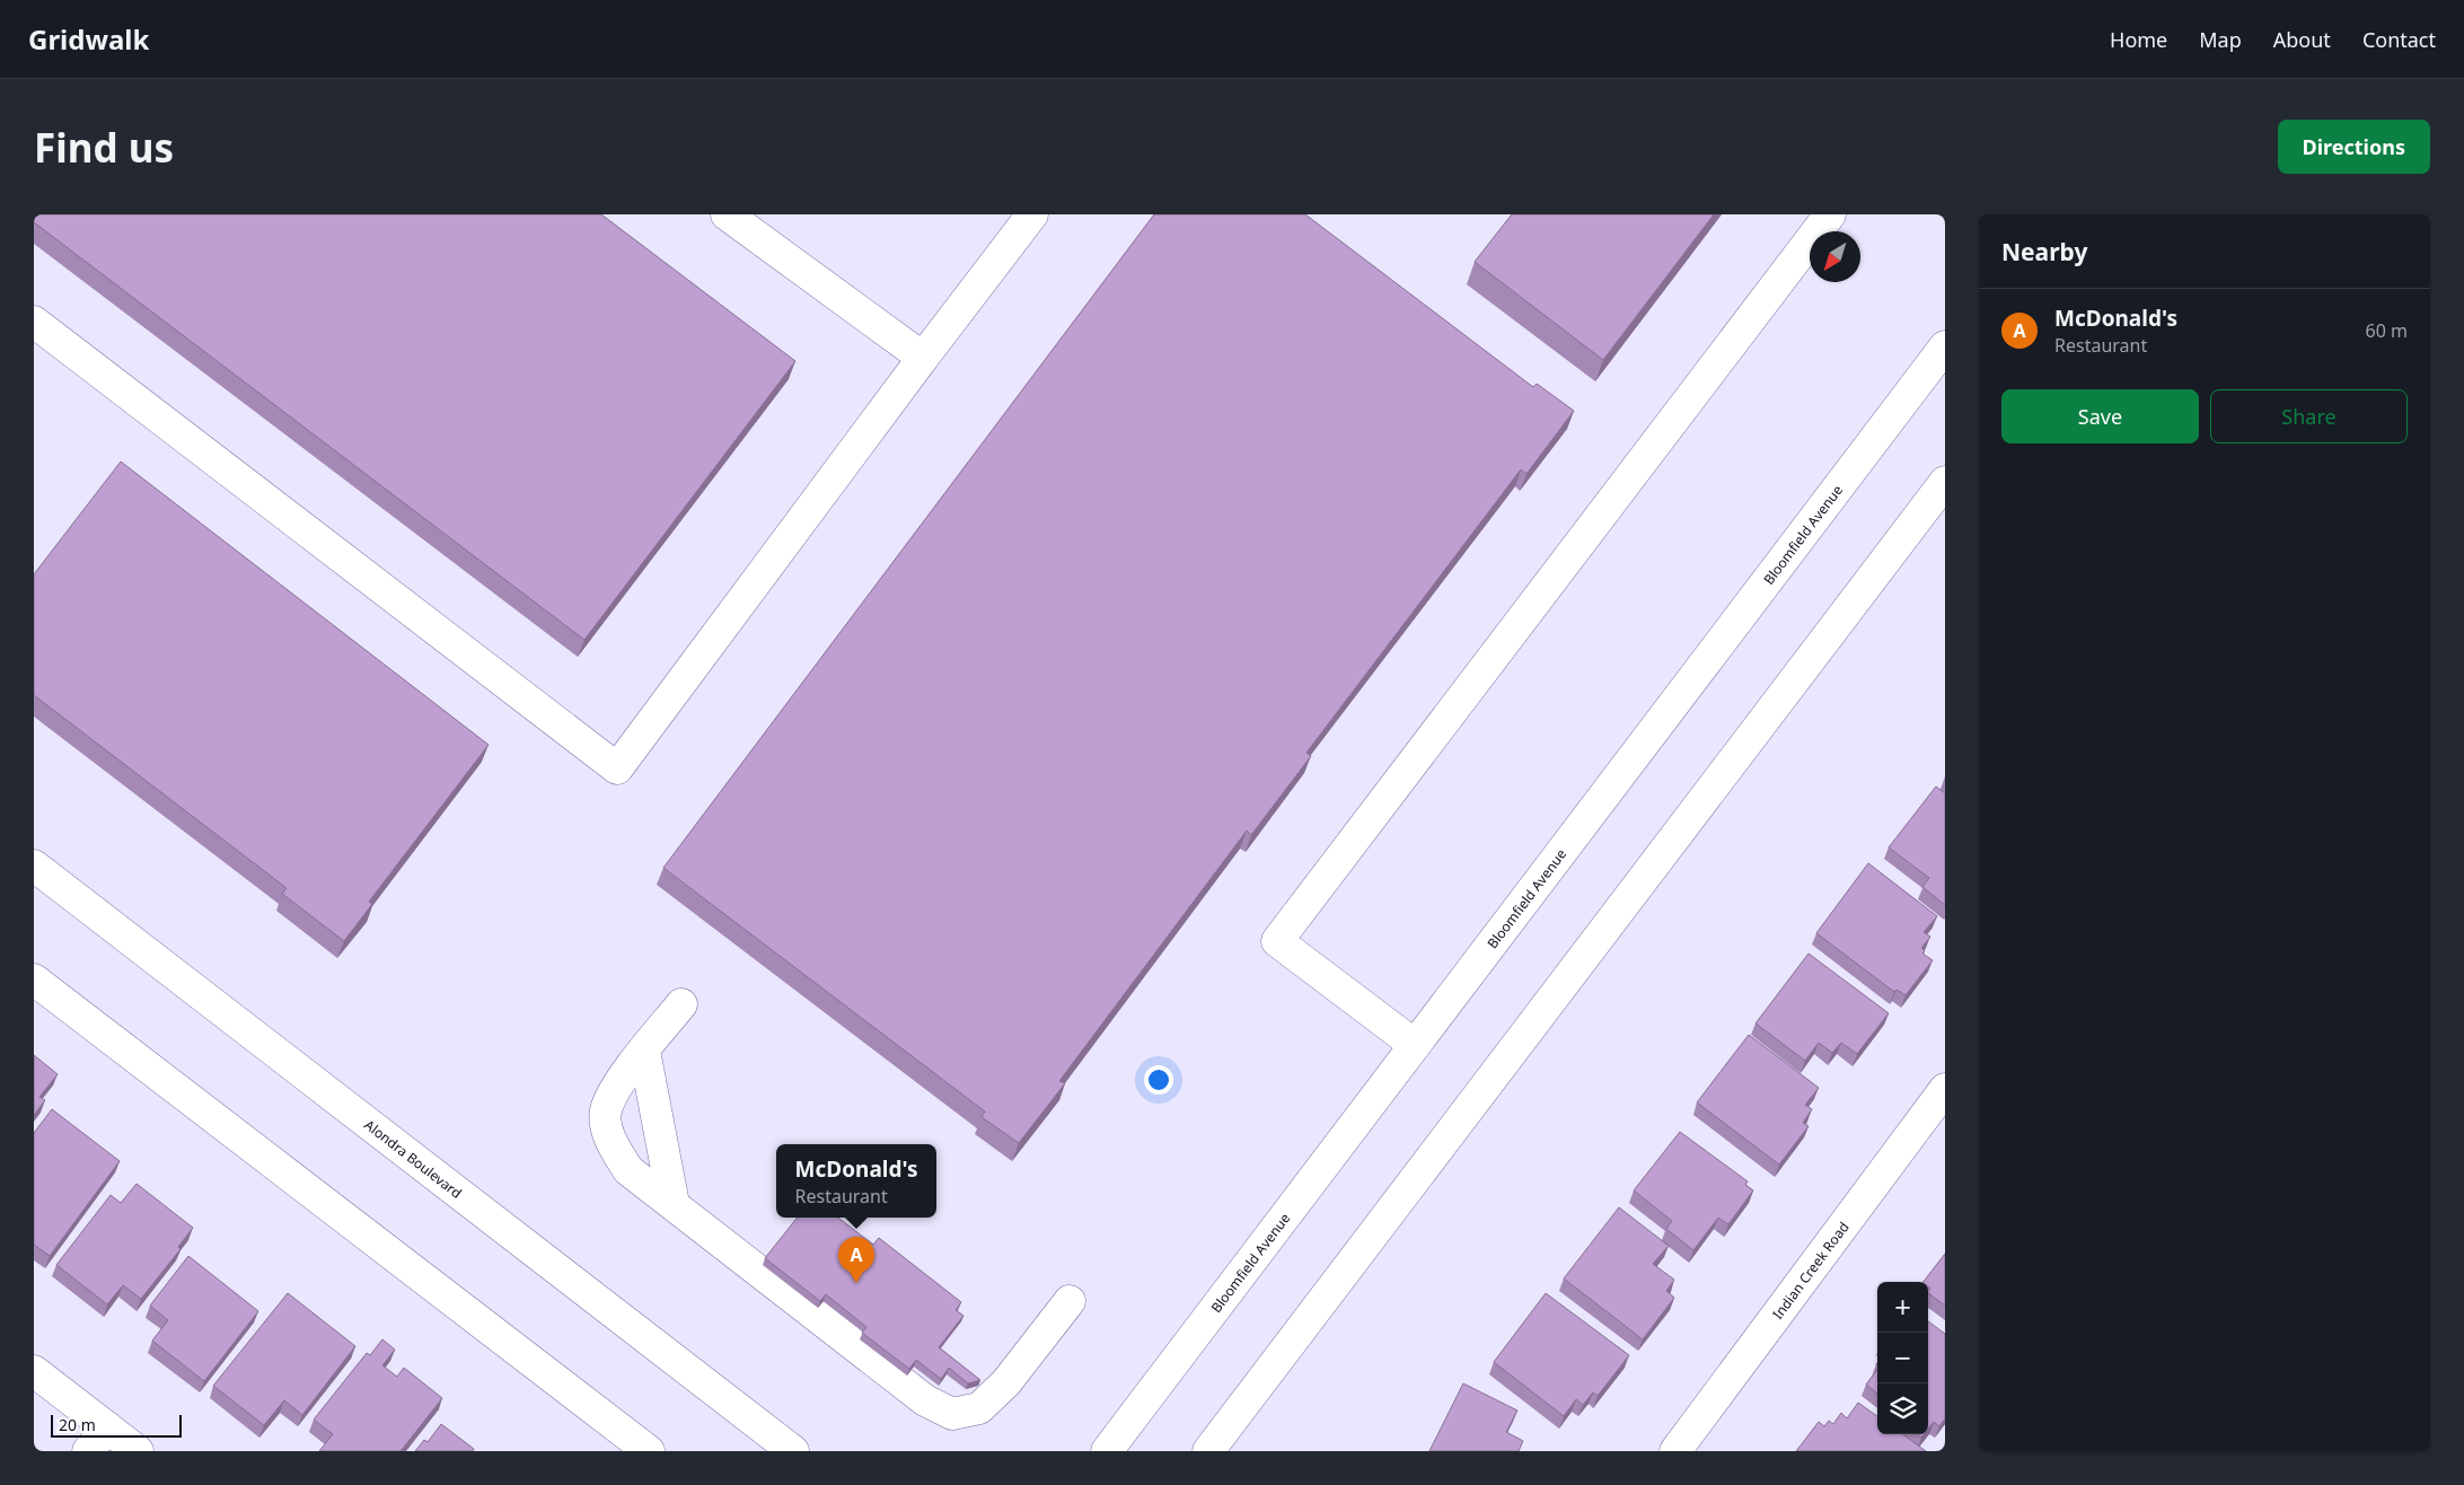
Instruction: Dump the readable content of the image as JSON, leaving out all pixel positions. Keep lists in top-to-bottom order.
{
  "streets": {
    "main road": ["Bloomfield Avenue", "Alondra Boulevard", "Indian Creek Road"]
  },
  "scale_bar": "20 m",
  "north": "bottom left",
  "page": {
    "header": "Gridwalk",
    "nav": [
      "Home",
      "Map",
      "About",
      "Contact"
    ],
    "buttons": [
      "Directions",
      ["Save", "Share"]
    ],
    "title": "Find us",
    "heading": "Nearby",
    "list": [
      {
        "mark": "A",
        "name": "McDonald's",
        "note": "Restaurant",
        "value": "60 m"
      }
    ],
    "popup": ["McDonald's", "Restaurant"],
    "pins": "A",
    "map_buttons": ["+", "−"],
    "scale": "20 m"
  }
}
